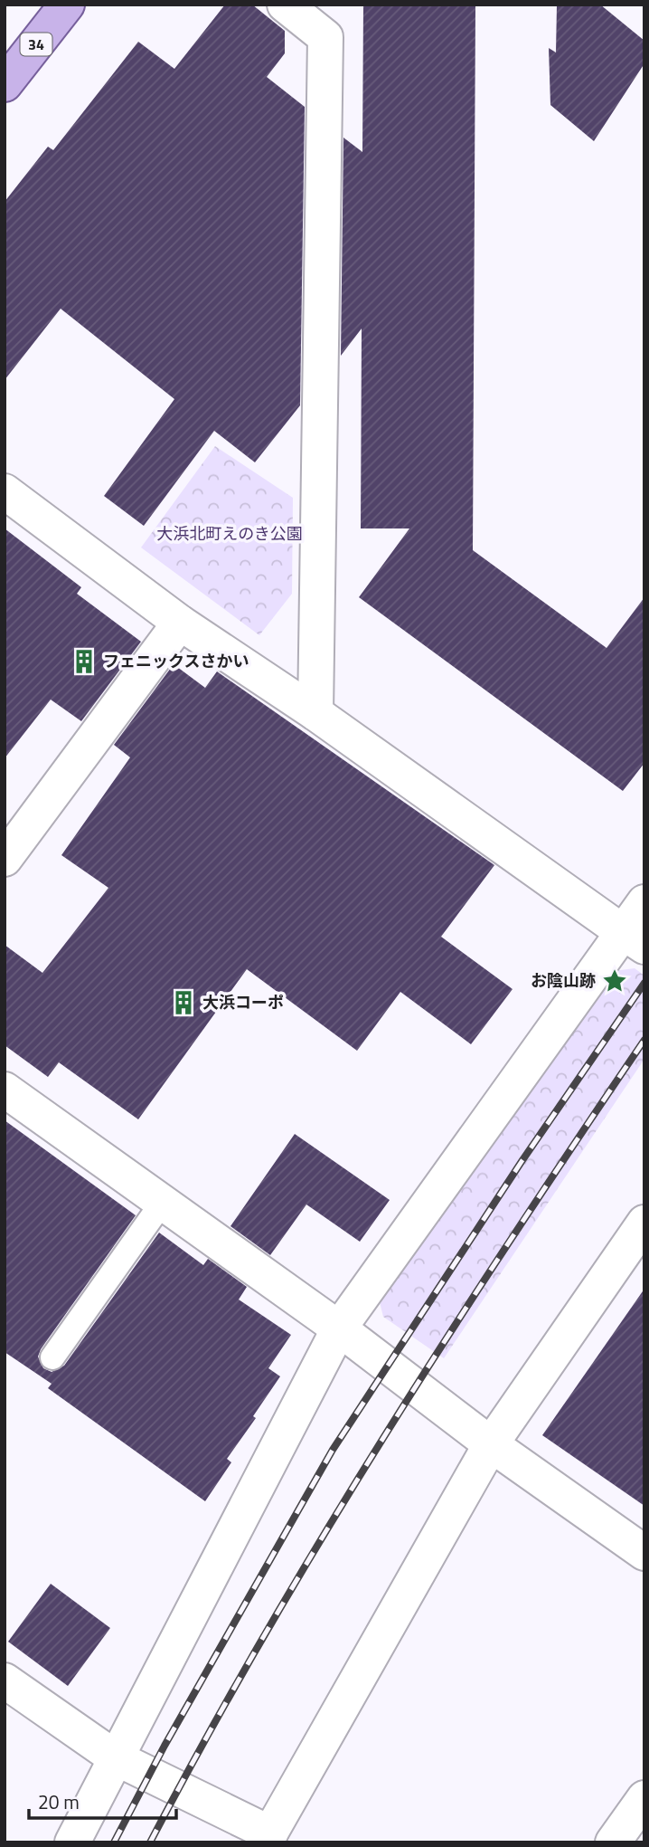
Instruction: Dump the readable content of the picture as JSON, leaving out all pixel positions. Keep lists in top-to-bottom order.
{
  "streets": {
    "main road": ["34"]
  },
  "parks": ["大浜北町えのき公園"],
  "places": {
    "building": ["フェニックスさかい", "大浜コーポ"],
    "place": ["お陰山跡"]
  },
  "scale_bar": "20 m"
}
